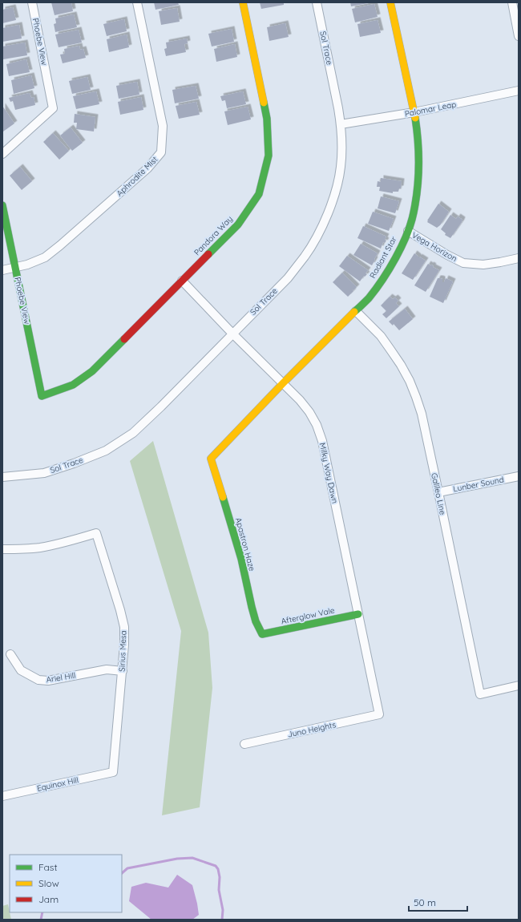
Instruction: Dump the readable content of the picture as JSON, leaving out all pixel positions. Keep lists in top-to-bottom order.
{
  "streets": {
    "street": [
      "Phoebe View",
      "Sol Trace",
      "Palomar Leap",
      "Aphrodite Mist",
      "Pandora Way",
      "Vega Horizon",
      "Radiant Star",
      "Milky Way Dawn",
      "Lunber Sound",
      "Galileo Line",
      "Apastron Haze",
      "Afterglow Vale",
      "Sirius Mesa",
      "Ariel Hill",
      "Juno Heights",
      "Equinox Hill"
    ]
  },
  "crossings": [
    ["Phoebe View", "Aphrodite Mist"],
    ["Phoebe View", "Pandora Way"],
    ["Sol Trace", "Palomar Leap"],
    ["Sol Trace", "Milky Way Dawn"],
    ["Palomar Leap", "Radiant Star"],
    ["Pandora Way", "Milky Way Dawn"],
    ["Vega Horizon", "Radiant Star"],
    ["Radiant Star", "Milky Way Dawn"],
    ["Radiant Star", "Galileo Line"],
    ["Radiant Star", "Apastron Haze"],
    ["Milky Way Dawn", "Afterglow Vale"],
    ["Milky Way Dawn", "Juno Heights"],
    ["Lunber Sound", "Galileo Line"],
    ["Apastron Haze", "Afterglow Vale"],
    ["Sirius Mesa", "Ariel Hill"],
    ["Sirius Mesa", "Equinox Hill"]
  ],
  "legend": ["Fast", "Slow", "Jam"],
  "scale_bar": "50 m"
}
